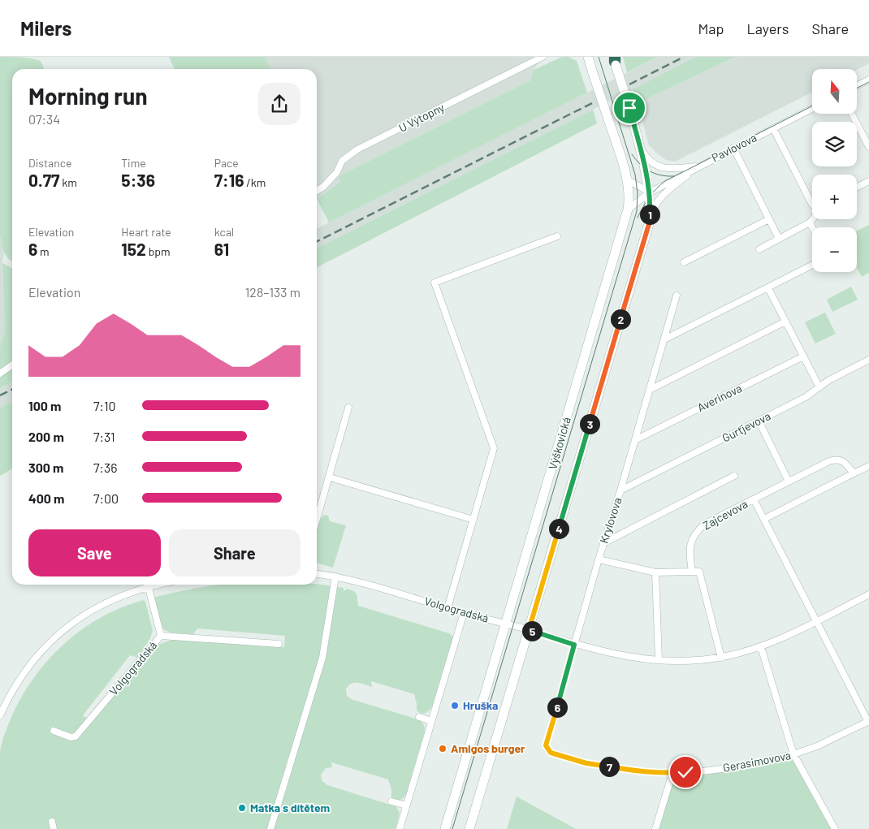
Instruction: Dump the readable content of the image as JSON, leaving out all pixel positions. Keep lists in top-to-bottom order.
{
  "streets": {
    "street": [
      "U Výtopny",
      "Pavlovova",
      "Averinova",
      "Gurťjevova",
      "Výškovická",
      "Zajcevova",
      "Krylovova",
      "Volgogradská",
      "Gerasimovova"
    ]
  },
  "crossings": [
    ["Pavlovova", "Výškovická"],
    ["Averinova", "Krylovova"],
    ["Gurťjevova", "Krylovova"],
    ["Výškovická", "Volgogradská"],
    ["Zajcevova", "Volgogradská"],
    ["Krylovova", "Volgogradská"],
    ["Krylovova", "Gerasimovova"]
  ],
  "places": ["Hruška", "Amigos burger", "Matka s dítětem"],
  "north": "top",
  "page": {
    "header": "Milers",
    "nav": ["Map", "Layers", "Share"],
    "map_buttons": ["+", "−"],
    "heading": ["Morning run", "07:34"],
    "stats": [
      ["Distance", "0.77 km"],
      ["Time", "5:36"],
      ["Pace", "7:16 /km"],
      ["Elevation", "6 m"],
      ["Heart rate", "152 bpm"],
      ["kcal", "61"]
    ],
    "pins": [
      "1",
      "2",
      "3",
      "4",
      "5",
      "6",
      "7"
    ],
    "chart": ["Elevation", "128–133 m"],
    "list": [
      {
        "name": "100 m",
        "note": "7:10"
      },
      {
        "name": "200 m",
        "note": "7:31"
      },
      {
        "name": "300 m",
        "note": "7:36"
      },
      {
        "name": "400 m",
        "note": "7:00"
      }
    ],
    "buttons": ["Save", "Share"]
  }
}
